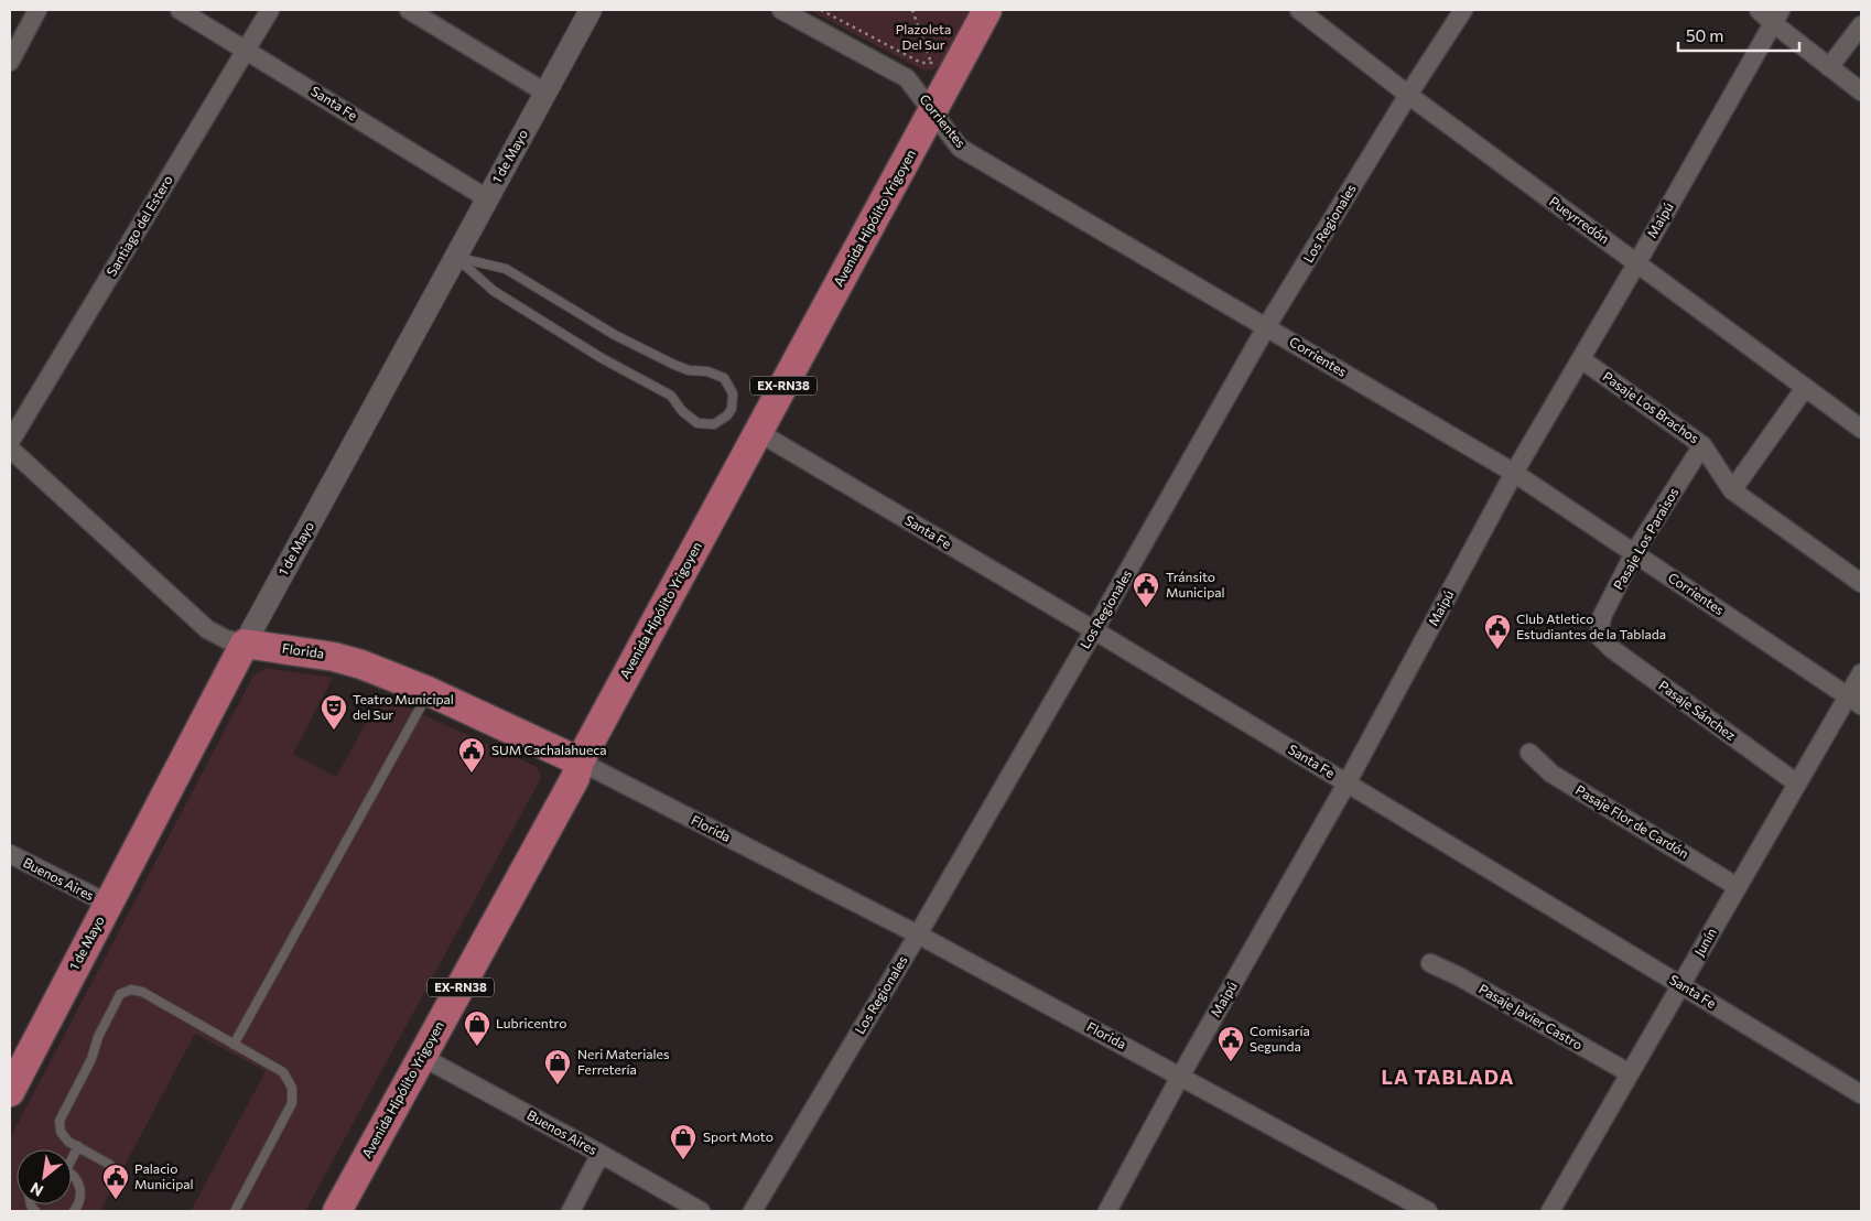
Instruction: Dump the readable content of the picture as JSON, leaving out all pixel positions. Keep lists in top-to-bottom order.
{
  "streets": {
    "main road": [
      "1 de Mayo",
      "Avenida Hipólito Yrigoyen",
      "EX-RN38",
      "Florida"
    ],
    "street": [
      "Santa Fe",
      "Corrientes",
      "Pueyrredón",
      "Maipú",
      "Los Regionales",
      "Santiago del Estero",
      "Pasaje Los Brachos",
      "Pasaje Los Paraisos",
      "Pasaje Sánchez",
      "Pasaje Flor de Cardón",
      "Buenos Aires",
      "Junín",
      "Pasaje Javier Castro"
    ]
  },
  "crossings": [
    ["Santa Fe", "1 de Mayo"],
    ["Santa Fe", "Avenida Hipólito Yrigoyen"],
    ["Santa Fe", "Maipú"],
    ["Santa Fe", "Los Regionales"],
    ["Santa Fe", "Santiago del Estero"],
    ["Santa Fe", "Junín"],
    ["Corrientes", "Avenida Hipólito Yrigoyen"],
    ["Corrientes", "Maipú"],
    ["Corrientes", "Los Regionales"],
    ["Corrientes", "Pasaje Los Paraisos"],
    ["Corrientes", "Junín"],
    ["1 de Mayo", "Florida"],
    ["1 de Mayo", "Buenos Aires"],
    ["Avenida Hipólito Yrigoyen", "Florida"],
    ["Avenida Hipólito Yrigoyen", "Buenos Aires"],
    ["Pueyrredón", "Maipú"],
    ["Pueyrredón", "Los Regionales"],
    ["Maipú", "Pasaje Los Brachos"],
    ["Maipú", "Florida"],
    ["Los Regionales", "Florida"],
    ["Pasaje Los Brachos", "Pasaje Los Paraisos"],
    ["Pasaje Los Paraisos", "Pasaje Sánchez"],
    ["Pasaje Sánchez", "Junín"],
    ["Pasaje Flor de Cardón", "Junín"],
    ["Junín", "Pasaje Javier Castro"]
  ],
  "districts": ["LA TABLADA"],
  "parks": ["Plazoleta Del Sur"],
  "places": {
    "public building": [
      "Tránsito Municipal",
      "Club Atletico Estudiantes de la Tablada",
      "SUM Cachalahueca",
      "Comisaría Segunda",
      "Palacio Municipal"
    ],
    "theatre": ["Teatro Municipal del Sur"],
    "shop": ["Lubricentro", "Neri Materiales Ferretería", "Sport Moto"]
  },
  "scale_bar": "50 m",
  "north": "bottom left"
}
